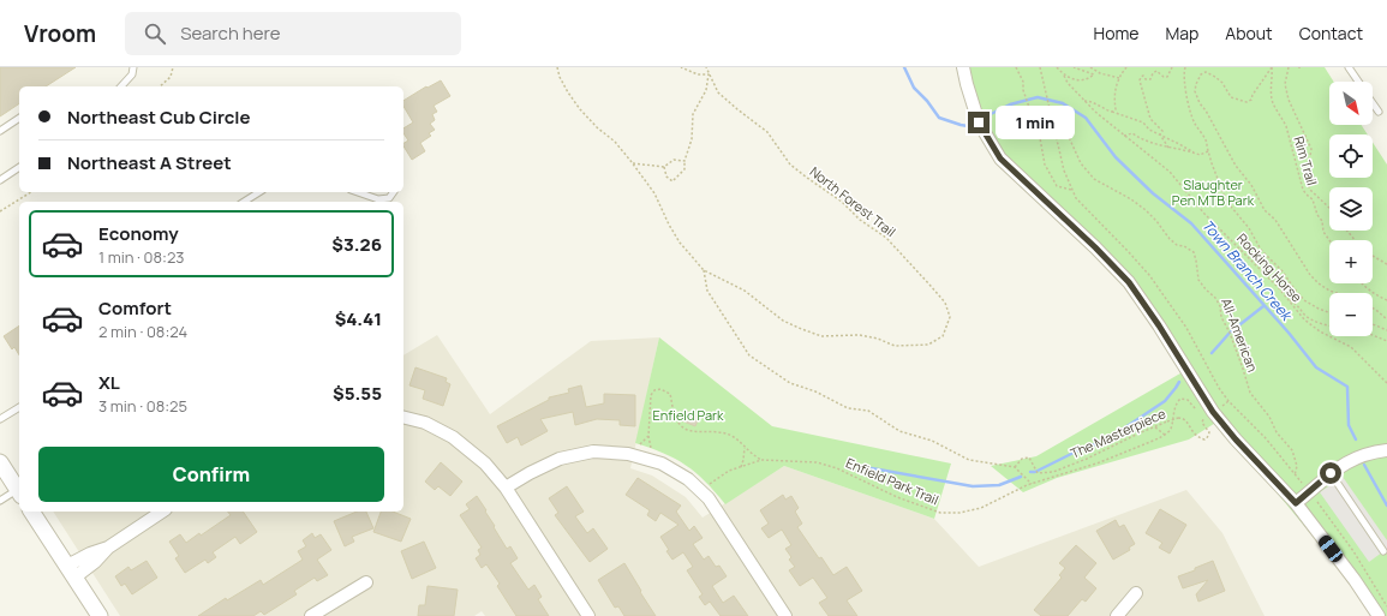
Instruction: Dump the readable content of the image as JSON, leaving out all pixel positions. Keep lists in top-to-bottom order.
{
  "streets": {
    "path": [
      "Rim Trail",
      "North Forest Trail",
      "Rocking Horse",
      "All-American",
      "The Masterpiece",
      "Enfield Park Trail"
    ]
  },
  "water": ["Town Branch Creek"],
  "parks": ["Slaughter Pen MTB Park", "Enfield Park"],
  "north": "bottom right",
  "page": {
    "header": "Vroom",
    "search": "Search here",
    "nav": [
      "Home",
      "Map",
      "About",
      "Contact"
    ],
    "map_buttons": ["+", "−"],
    "banner": ["Northeast Cub Circle", "Northeast A Street"],
    "bubble": "1 min",
    "list": [
      {
        "name": "Economy",
        "note": "1 min · 08:23",
        "value": "$3.26"
      },
      {
        "name": "Comfort",
        "note": "2 min · 08:24",
        "value": "$4.41"
      },
      {
        "name": "XL",
        "note": "3 min · 08:25",
        "value": "$5.55"
      }
    ],
    "buttons": "Confirm"
  }
}
